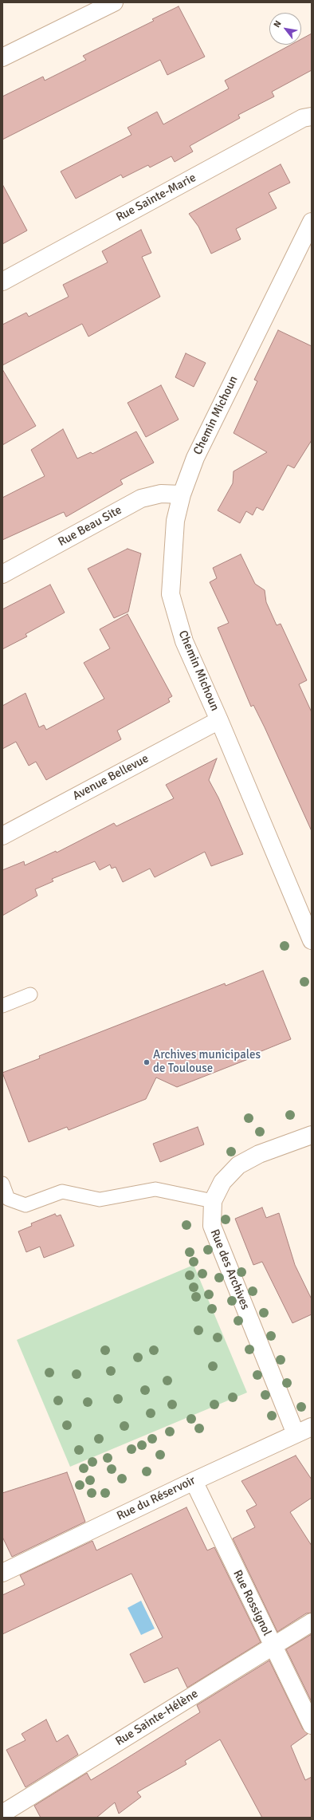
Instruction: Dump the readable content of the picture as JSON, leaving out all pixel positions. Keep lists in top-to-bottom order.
{
  "streets": {
    "street": [
      "Rue Sainte-Marie",
      "Chemin Michoun",
      "Rue Beau Site",
      "Avenue Bellevue",
      "Rue des Archives",
      "Rue du Réservoir",
      "Rue Rossignol",
      "Rue Sainte-Hélène"
    ]
  },
  "crossings": [
    ["Chemin Michoun", "Rue Beau Site"],
    ["Chemin Michoun", "Avenue Bellevue"],
    ["Rue des Archives", "Rue du Réservoir"],
    ["Rue du Réservoir", "Rue Rossignol"],
    ["Rue Rossignol", "Rue Sainte-Hélène"]
  ],
  "places": ["Archives municipales de Toulouse"],
  "north": "top left"
}
